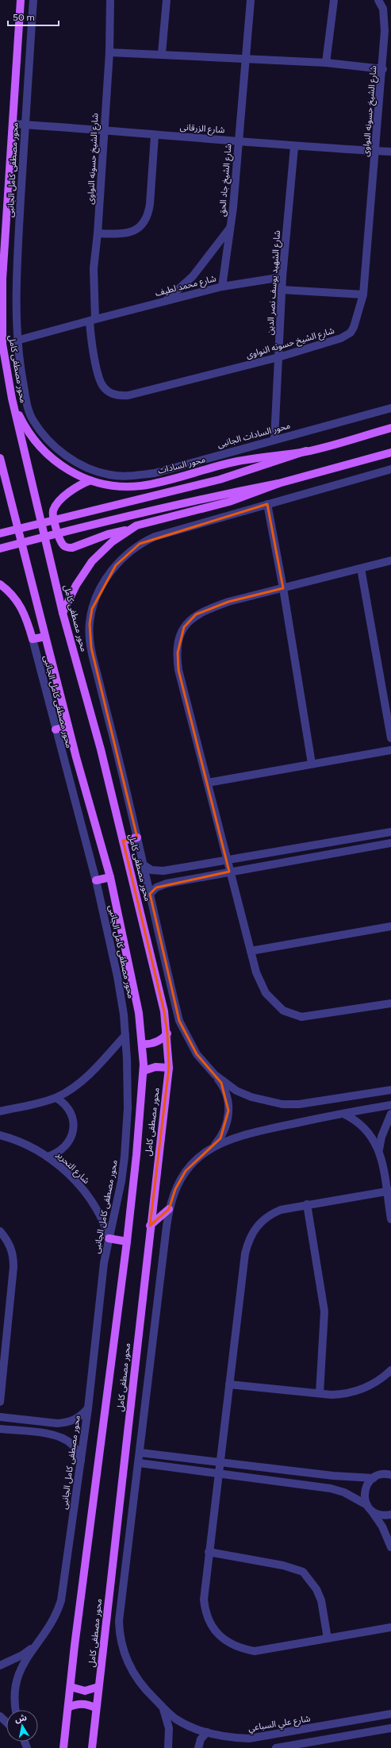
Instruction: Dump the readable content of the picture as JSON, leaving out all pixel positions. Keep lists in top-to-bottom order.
{
  "streets": {
    "main road": ["محور مصطفى كامل", "محور السادات"],
    "street": [
      "شارع الشيخ حسونه النواوى",
      "شارع الزرقانى",
      "محور مصطفى كامل الجانبى",
      "شارع الشيخ جاد الحق",
      "شارع الشهيد يوسف نصر الدين",
      "شارع محمد لطيف",
      "محور السادات الجانبى",
      "شارع التحرير",
      "شارع علي السباعي"
    ]
  },
  "crossings": [
    ["شارع الشيخ حسونه النواوى", "شارع الزرقانى"],
    ["شارع الشيخ حسونه النواوى", "شارع الشهيد يوسف نصر الدين"],
    ["شارع الشيخ حسونه النواوى", "شارع محمد لطيف"],
    ["شارع الزرقانى", "محور مصطفى كامل الجانبى"],
    ["شارع الزرقانى", "شارع الشيخ جاد الحق"],
    ["شارع الزرقانى", "شارع الشهيد يوسف نصر الدين"],
    ["شارع الزرقانى", "محور مصطفى كامل"],
    ["محور مصطفى كامل الجانبى", "شارع محمد لطيف"],
    ["محور مصطفى كامل الجانبى", "محور السادات الجانبى"],
    ["محور مصطفى كامل الجانبى", "شارع التحرير"],
    ["شارع الشيخ جاد الحق", "شارع محمد لطيف"],
    ["شارع الشهيد يوسف نصر الدين", "شارع محمد لطيف"],
    ["شارع الشهيد يوسف نصر الدين", "محور السادات الجانبى"],
    ["شارع محمد لطيف", "محور السادات الجانبى"],
    ["محور مصطفى كامل", "محور السادات"]
  ],
  "scale_bar": "50 m",
  "north": "top"
}
